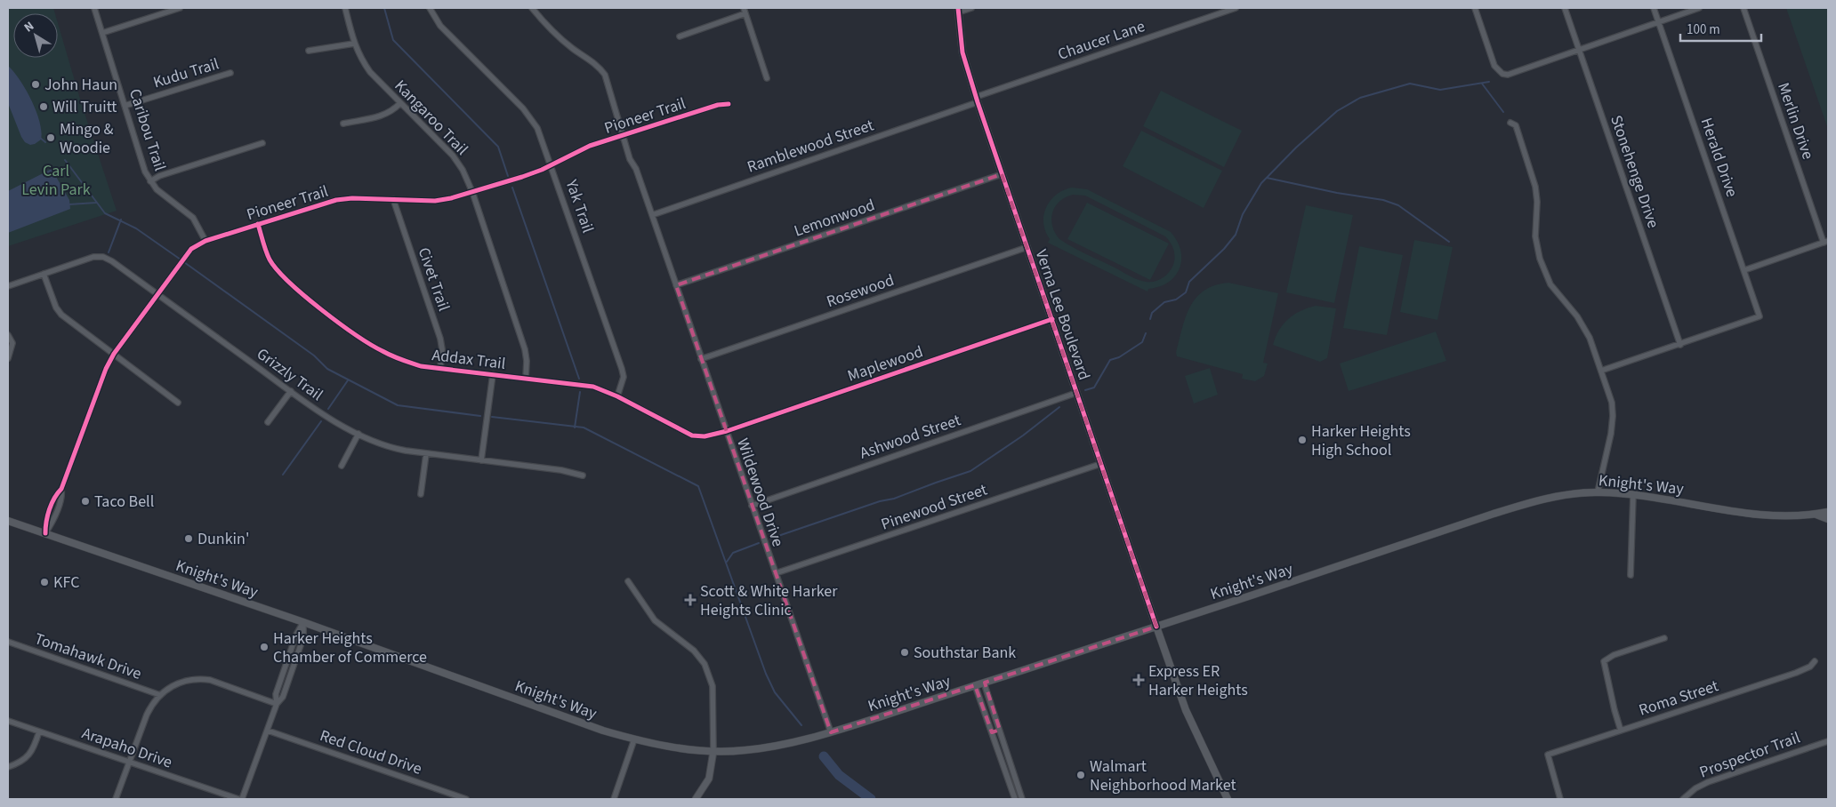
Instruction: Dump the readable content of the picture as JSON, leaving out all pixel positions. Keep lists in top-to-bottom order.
{
  "streets": {
    "main road": ["Knight's Way"],
    "street": [
      "Chaucer Lane",
      "Kudu Trail",
      "Pioneer Trail",
      "Kangaroo Trail",
      "Merlin Drive",
      "Caribou Trail",
      "Ramblewood Street",
      "Herald Drive",
      "Stonehenge Drive",
      "Yak Trail",
      "Lemonwood",
      "Civet Trail",
      "Rosewood",
      "Verna Lee Boulevard",
      "Addax Trail",
      "Maplewood",
      "Grizzly Trail",
      "Ashwood Street",
      "Wildewood Drive",
      "Pinewood Street",
      "Tomahawk Drive",
      "Roma Street",
      "Arapaho Drive",
      "Red Cloud Drive",
      "Prospector Trail"
    ]
  },
  "crossings": [
    ["Chaucer Lane", "Ramblewood Street"],
    ["Chaucer Lane", "Verna Lee Boulevard"],
    ["Kudu Trail", "Caribou Trail"],
    ["Pioneer Trail", "Kangaroo Trail"],
    ["Pioneer Trail", "Caribou Trail"],
    ["Pioneer Trail", "Yak Trail"],
    ["Pioneer Trail", "Civet Trail"],
    ["Pioneer Trail", "Addax Trail"],
    ["Pioneer Trail", "Grizzly Trail"],
    ["Pioneer Trail", "Knight's Way"],
    ["Pioneer Trail", "Wildewood Drive"],
    ["Kangaroo Trail", "Addax Trail"],
    ["Ramblewood Street", "Verna Lee Boulevard"],
    ["Ramblewood Street", "Wildewood Drive"],
    ["Herald Drive", "Stonehenge Drive"],
    ["Yak Trail", "Addax Trail"],
    ["Lemonwood", "Verna Lee Boulevard"],
    ["Lemonwood", "Wildewood Drive"],
    ["Civet Trail", "Addax Trail"],
    ["Rosewood", "Verna Lee Boulevard"],
    ["Rosewood", "Wildewood Drive"],
    ["Verna Lee Boulevard", "Maplewood"],
    ["Verna Lee Boulevard", "Ashwood Street"],
    ["Verna Lee Boulevard", "Knight's Way"],
    ["Verna Lee Boulevard", "Pinewood Street"],
    ["Addax Trail", "Maplewood"],
    ["Addax Trail", "Wildewood Drive"],
    ["Maplewood", "Wildewood Drive"],
    ["Ashwood Street", "Wildewood Drive"],
    ["Knight's Way", "Wildewood Drive"],
    ["Wildewood Drive", "Pinewood Street"]
  ],
  "parks": ["Carl Levin Park"],
  "places": {
    "other": [
      "John Haun",
      "Will Truitt",
      "Mingo & Woodie",
      "Harker Heights High School",
      "Taco Bell",
      "Dunkin'",
      "KFC",
      "Harker Heights Chamber of Commerce",
      "Southstar Bank",
      "Walmart Neighborhood Market"
    ],
    "health": ["Scott & White Harker Heights Clinic", "Express ER Harker Heights"]
  },
  "scale_bar": "100 m",
  "north": "top left"
}
